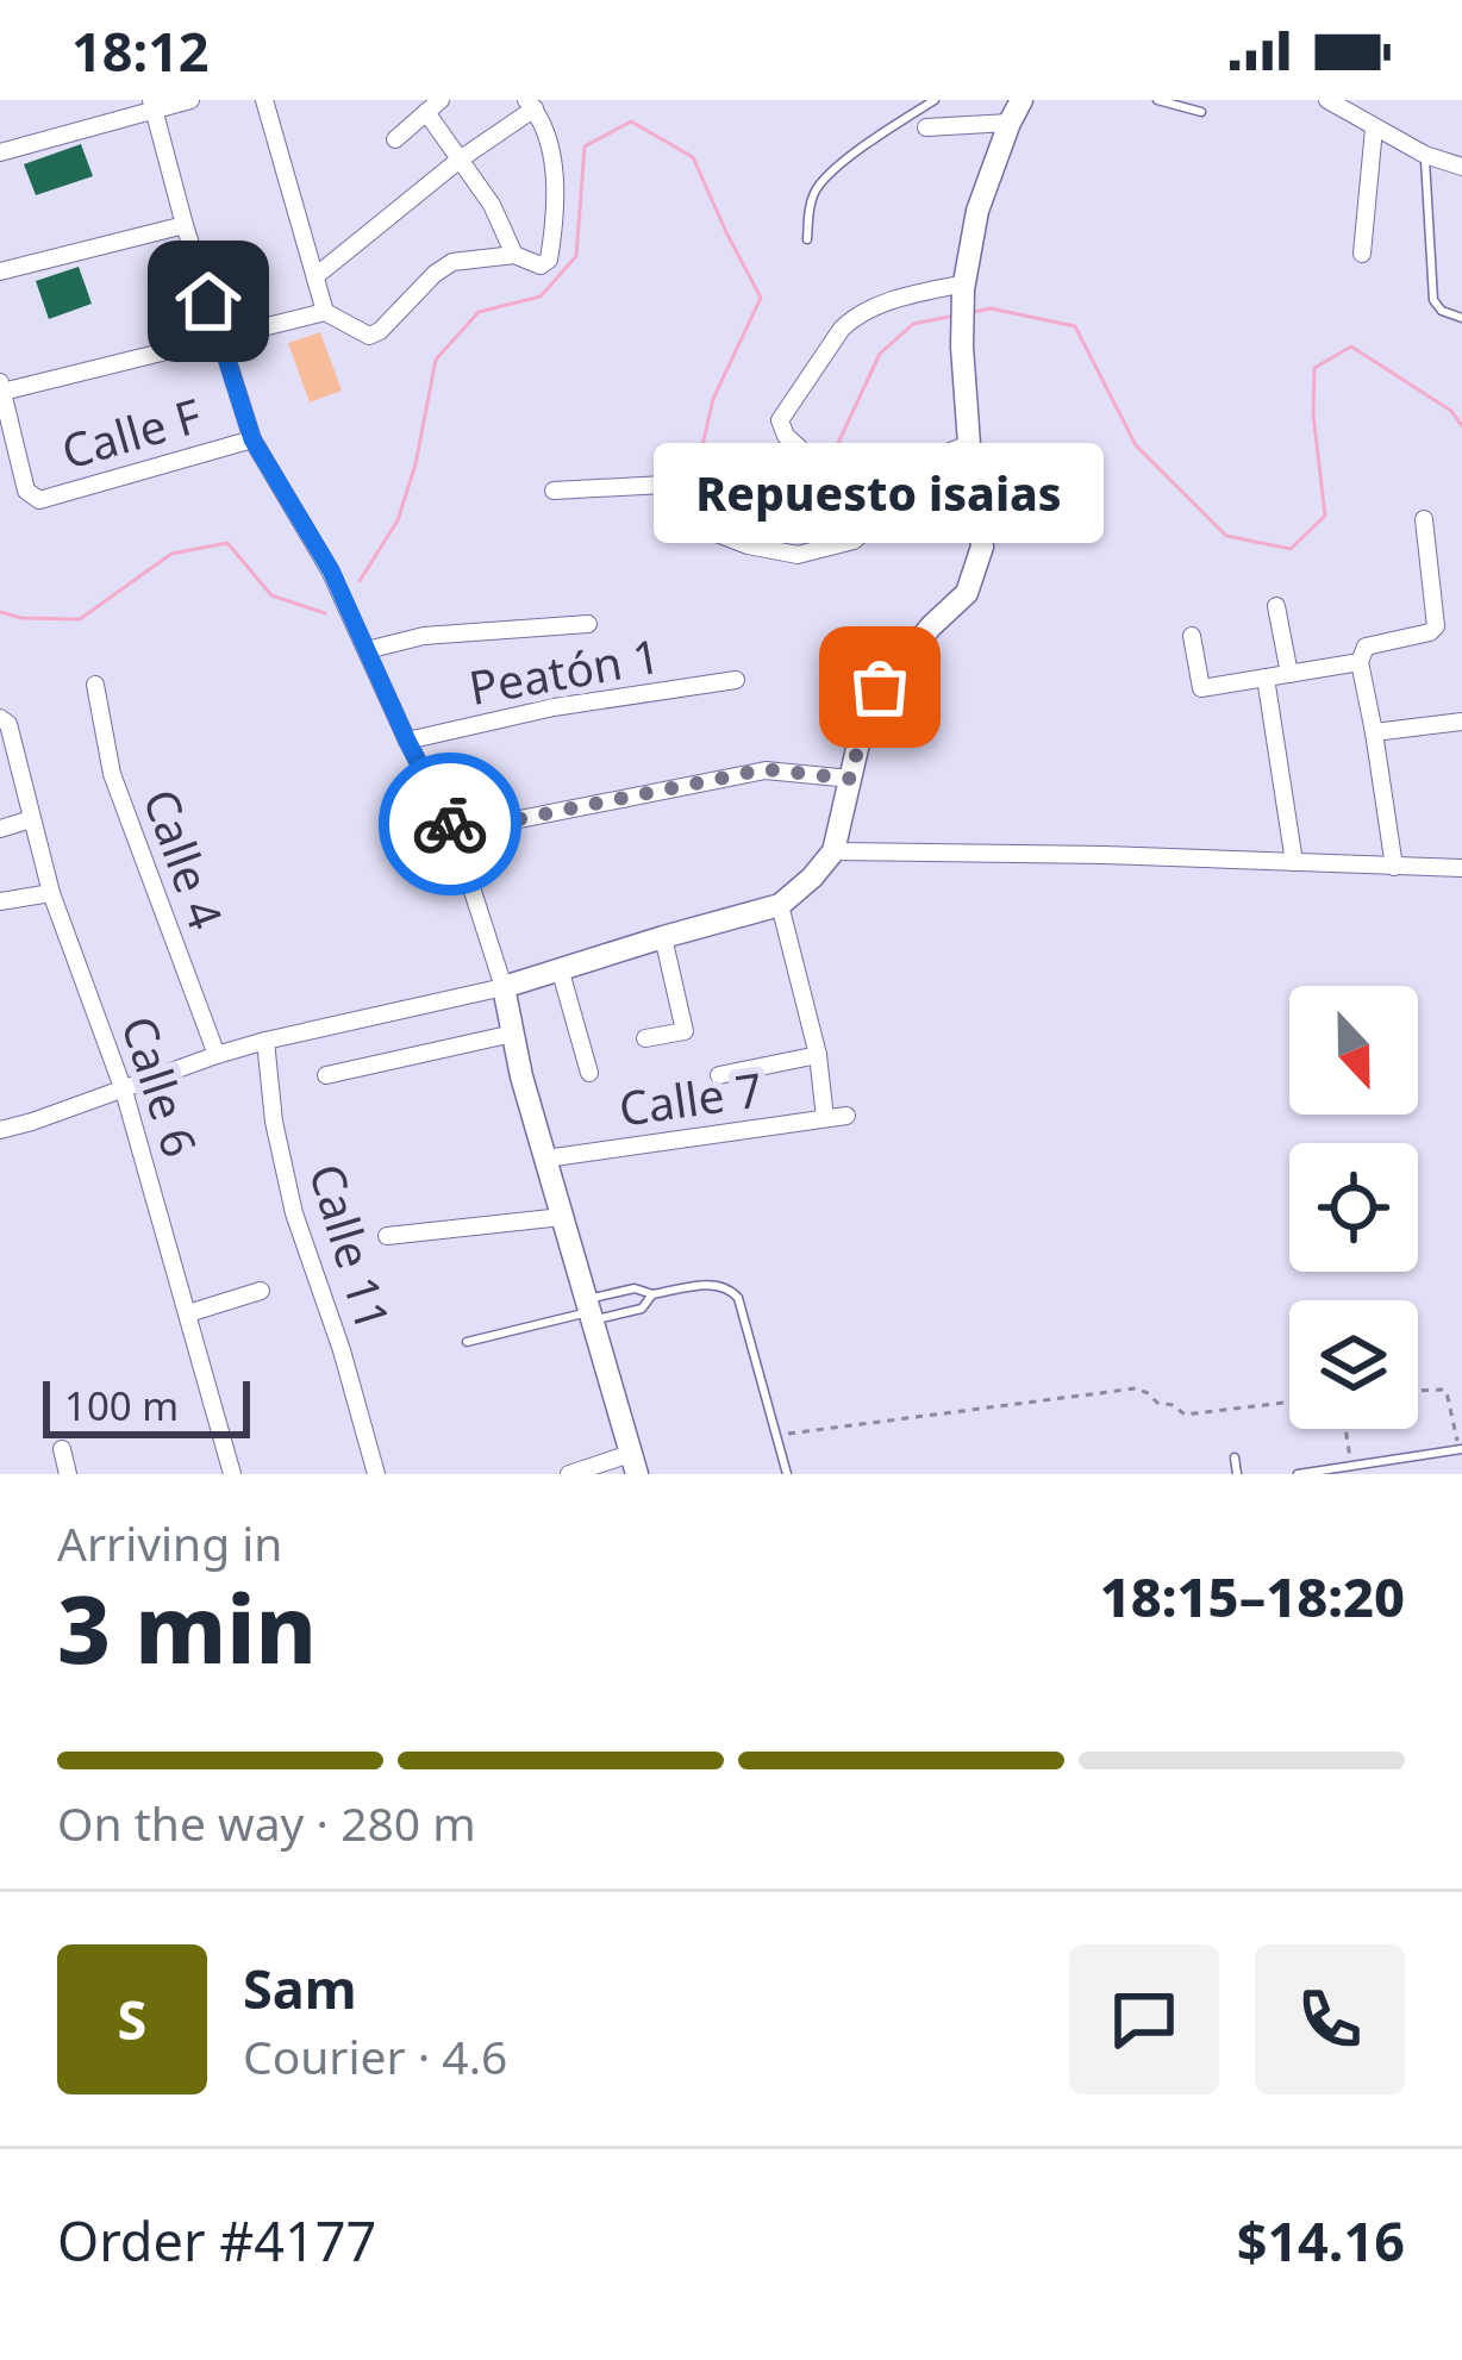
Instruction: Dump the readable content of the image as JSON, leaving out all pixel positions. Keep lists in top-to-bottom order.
{
  "streets": {
    "street": [
      "Calle F",
      "Peatón 1",
      "Calle 4",
      "Calle 6",
      "Calle 7",
      "Calle 11"
    ]
  },
  "places": ["Repuesto isaias"],
  "scale_bar": "100 m",
  "north": "bottom",
  "page": {
    "status": "18:12",
    "bubble": "Repuesto isaias",
    "scale": "100 m",
    "heading": ["3 min", "Arriving in", "18:15–18:20"],
    "panel": [
      "Sam",
      "Courier · 4.6",
      "Order #4177",
      "$14.16"
    ],
    "bar": "On the way · 280 m",
    "round": "S"
  }
}
